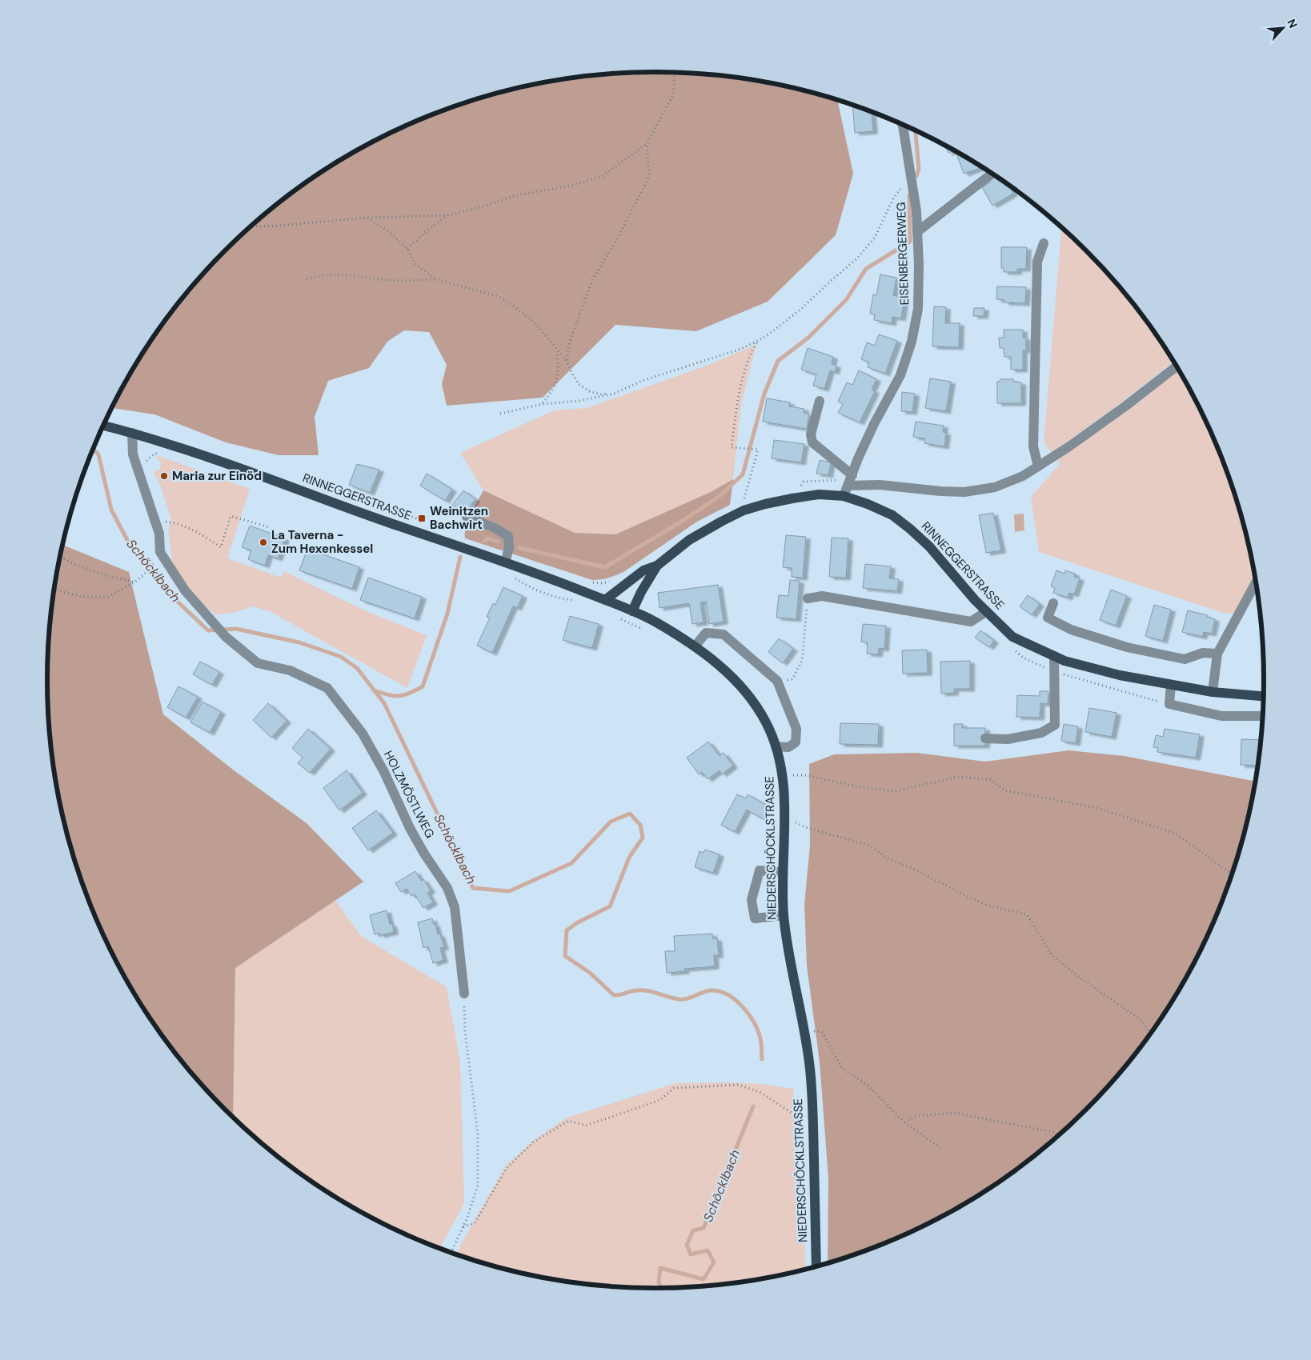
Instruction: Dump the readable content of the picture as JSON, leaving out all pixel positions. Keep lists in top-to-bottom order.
{
  "streets": {
    "main road": ["RINNEGGERSTRASSE", "NIEDERSCHÖCKLSTRASSE"],
    "street": ["EISENBERGERWEG", "HOLZMÖSTLWEG"]
  },
  "crossings": [
    ["EISENBERGERWEG", "RINNEGGERSTRASSE"],
    ["RINNEGGERSTRASSE", "HOLZMÖSTLWEG"],
    ["RINNEGGERSTRASSE", "NIEDERSCHÖCKLSTRASSE"]
  ],
  "water": ["Schöcklbach"],
  "places": {
    "other": ["Maria zur Einöd", "La Taverna - Zum Hexenkessel"],
    "transit": ["Weinitzen Bachwirt"]
  },
  "north": "top right"
}
